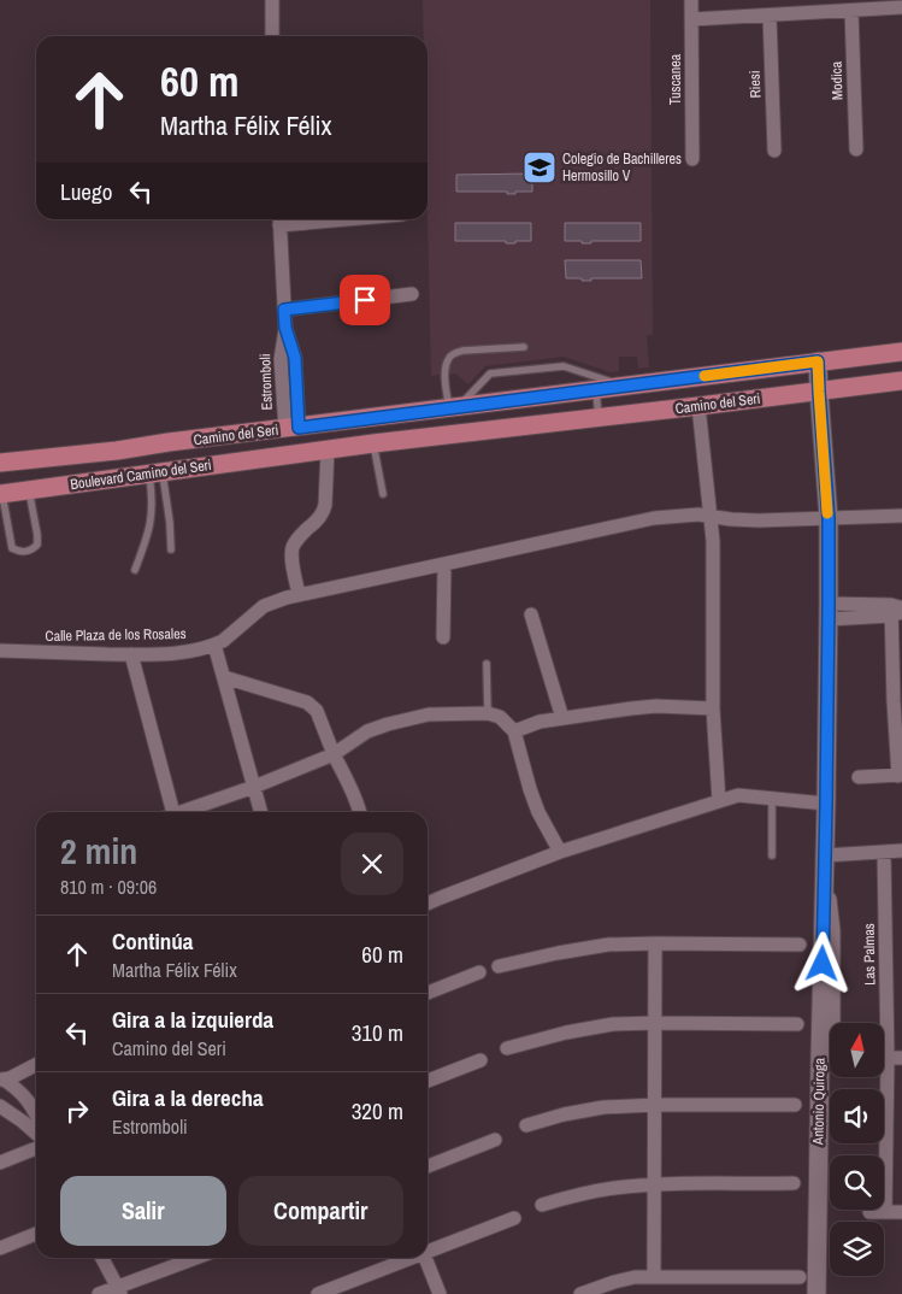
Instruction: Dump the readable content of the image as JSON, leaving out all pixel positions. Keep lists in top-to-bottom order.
{
  "streets": {
    "main road": ["Camino del Seri", "Boulevard Camino del Seri"],
    "street": [
      "Tuscanea",
      "Modica",
      "Riesi",
      "Estromboli",
      "Calle Plaza de los Rosales",
      "Las Palmas",
      "Antonio Quiroga"
    ]
  },
  "crossings": [
    ["Estromboli", "Camino del Seri"],
    ["Camino del Seri", "Boulevard Camino del Seri"],
    ["Camino del Seri", "Antonio Quiroga"],
    ["Calle Plaza de los Rosales", "Antonio Quiroga"]
  ],
  "places": {
    "school or university": ["Colegio de Bachilleres Hermosillo V"]
  },
  "north": "top",
  "page": {
    "turn": ["60 m", "Martha Félix Félix"],
    "then": "Luego",
    "heading": ["2 min", "810 m · 09:06"],
    "list": [
      {
        "name": "Continúa",
        "note": "Martha Félix Félix",
        "value": "60 m"
      },
      {
        "name": "Gira a la izquierda",
        "note": "Camino del Seri",
        "value": "310 m"
      },
      {
        "name": "Gira a la derecha",
        "note": "Estromboli",
        "value": "320 m"
      }
    ],
    "buttons": ["Salir", "Compartir"]
  }
}
